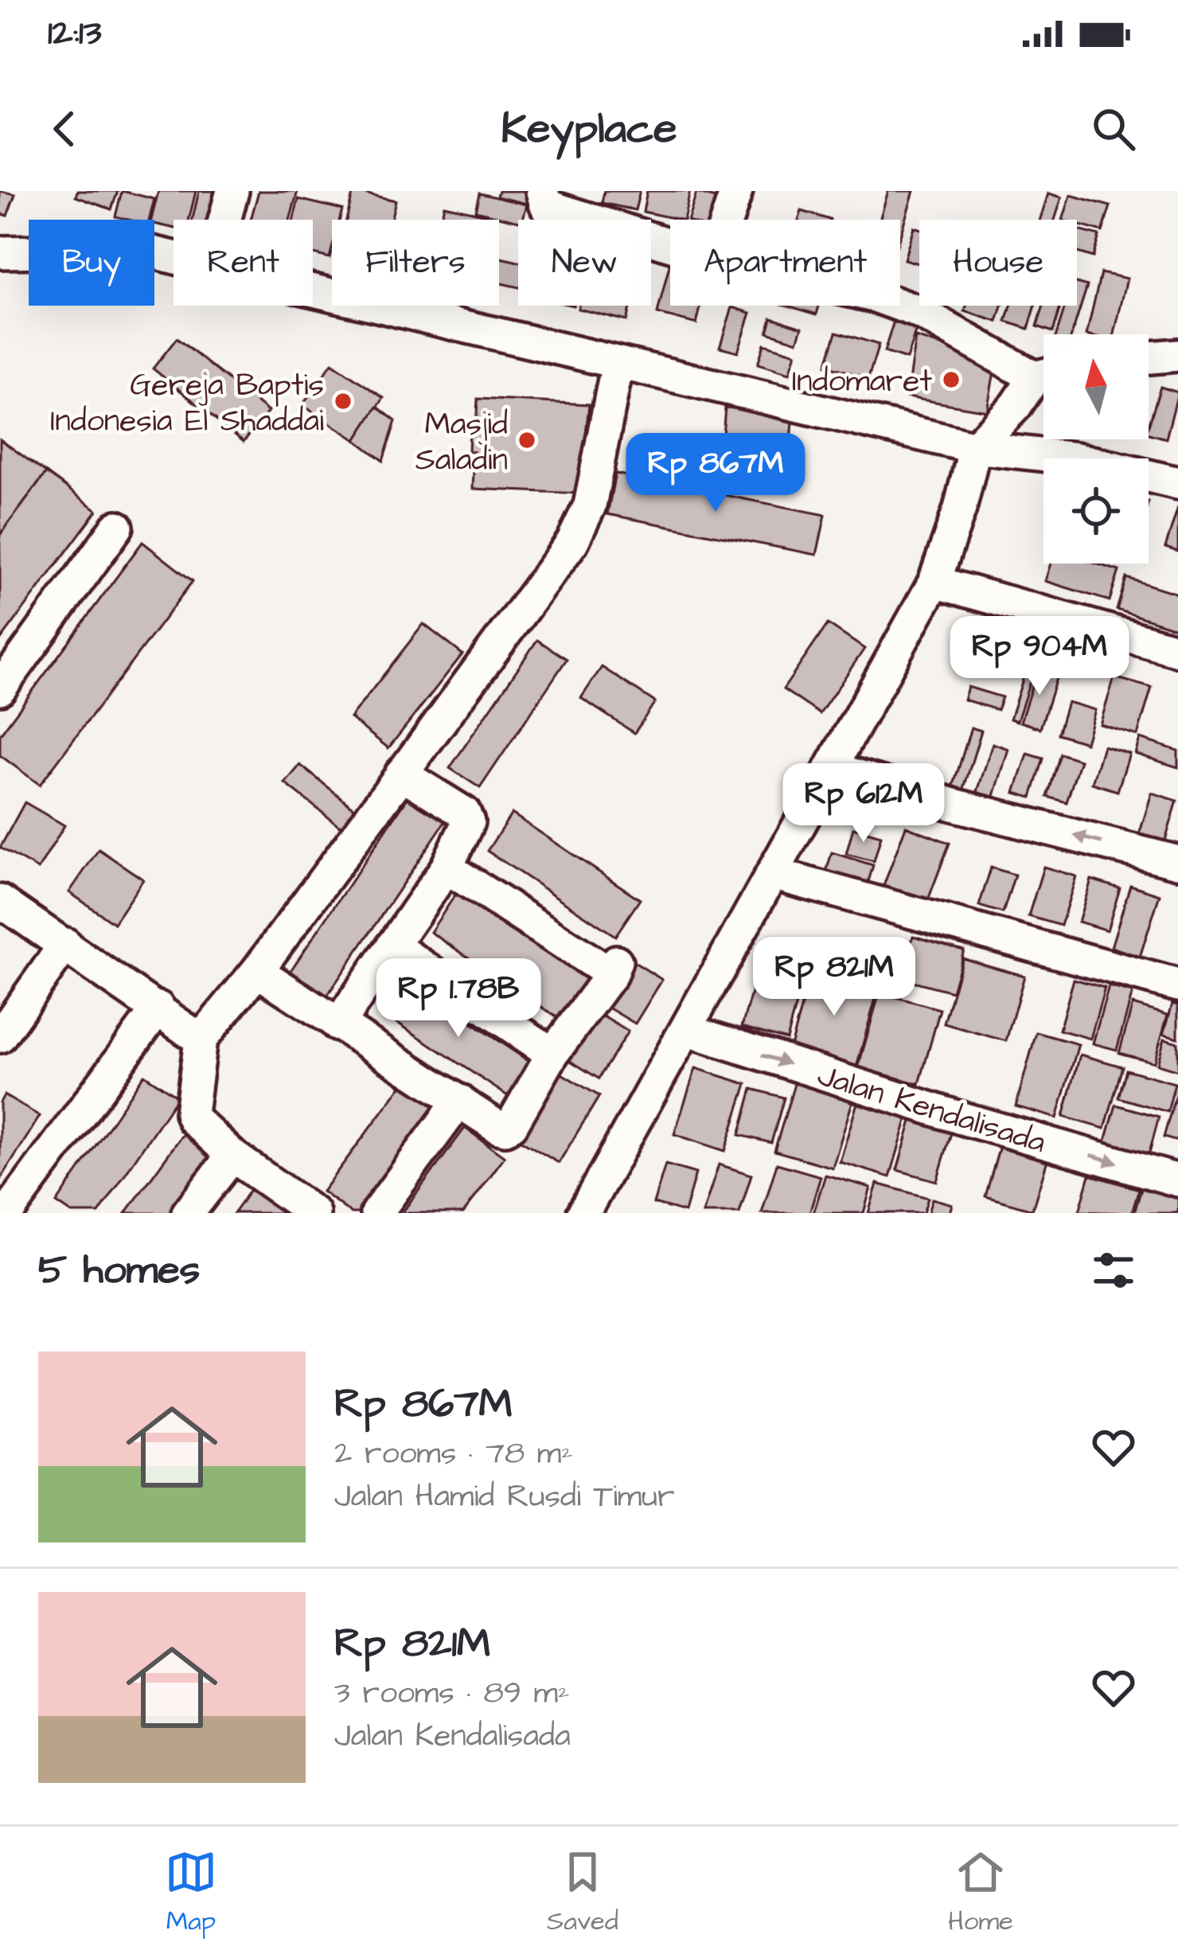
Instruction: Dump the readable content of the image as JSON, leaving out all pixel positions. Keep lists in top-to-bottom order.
{
  "streets": {
    "street": ["Jalan Kendalisada"]
  },
  "places": ["Indomaret", "Gereja Baptis Indonesia El Shaddai", "Masjid Saladin"],
  "north": "top",
  "page": {
    "status": "12:13",
    "header": "Keyplace",
    "chip": [
      "Buy",
      "Rent",
      "Filters",
      "New",
      "Apartment",
      "House"
    ],
    "price": [
      "Rp 867M",
      "Rp 904M",
      "Rp 612M",
      "Rp 821M",
      "Rp 1.78B"
    ],
    "heading": "5 homes",
    "list": [
      {
        "name": "Rp 867M",
        "note": "2 rooms · 78 m² · Jalan Hamid Rusdi Timur"
      },
      {
        "name": "Rp 821M",
        "note": "3 rooms · 89 m² · Jalan Kendalisada"
      }
    ],
    "tabs": ["Map", "Saved", "Home"]
  }
}
